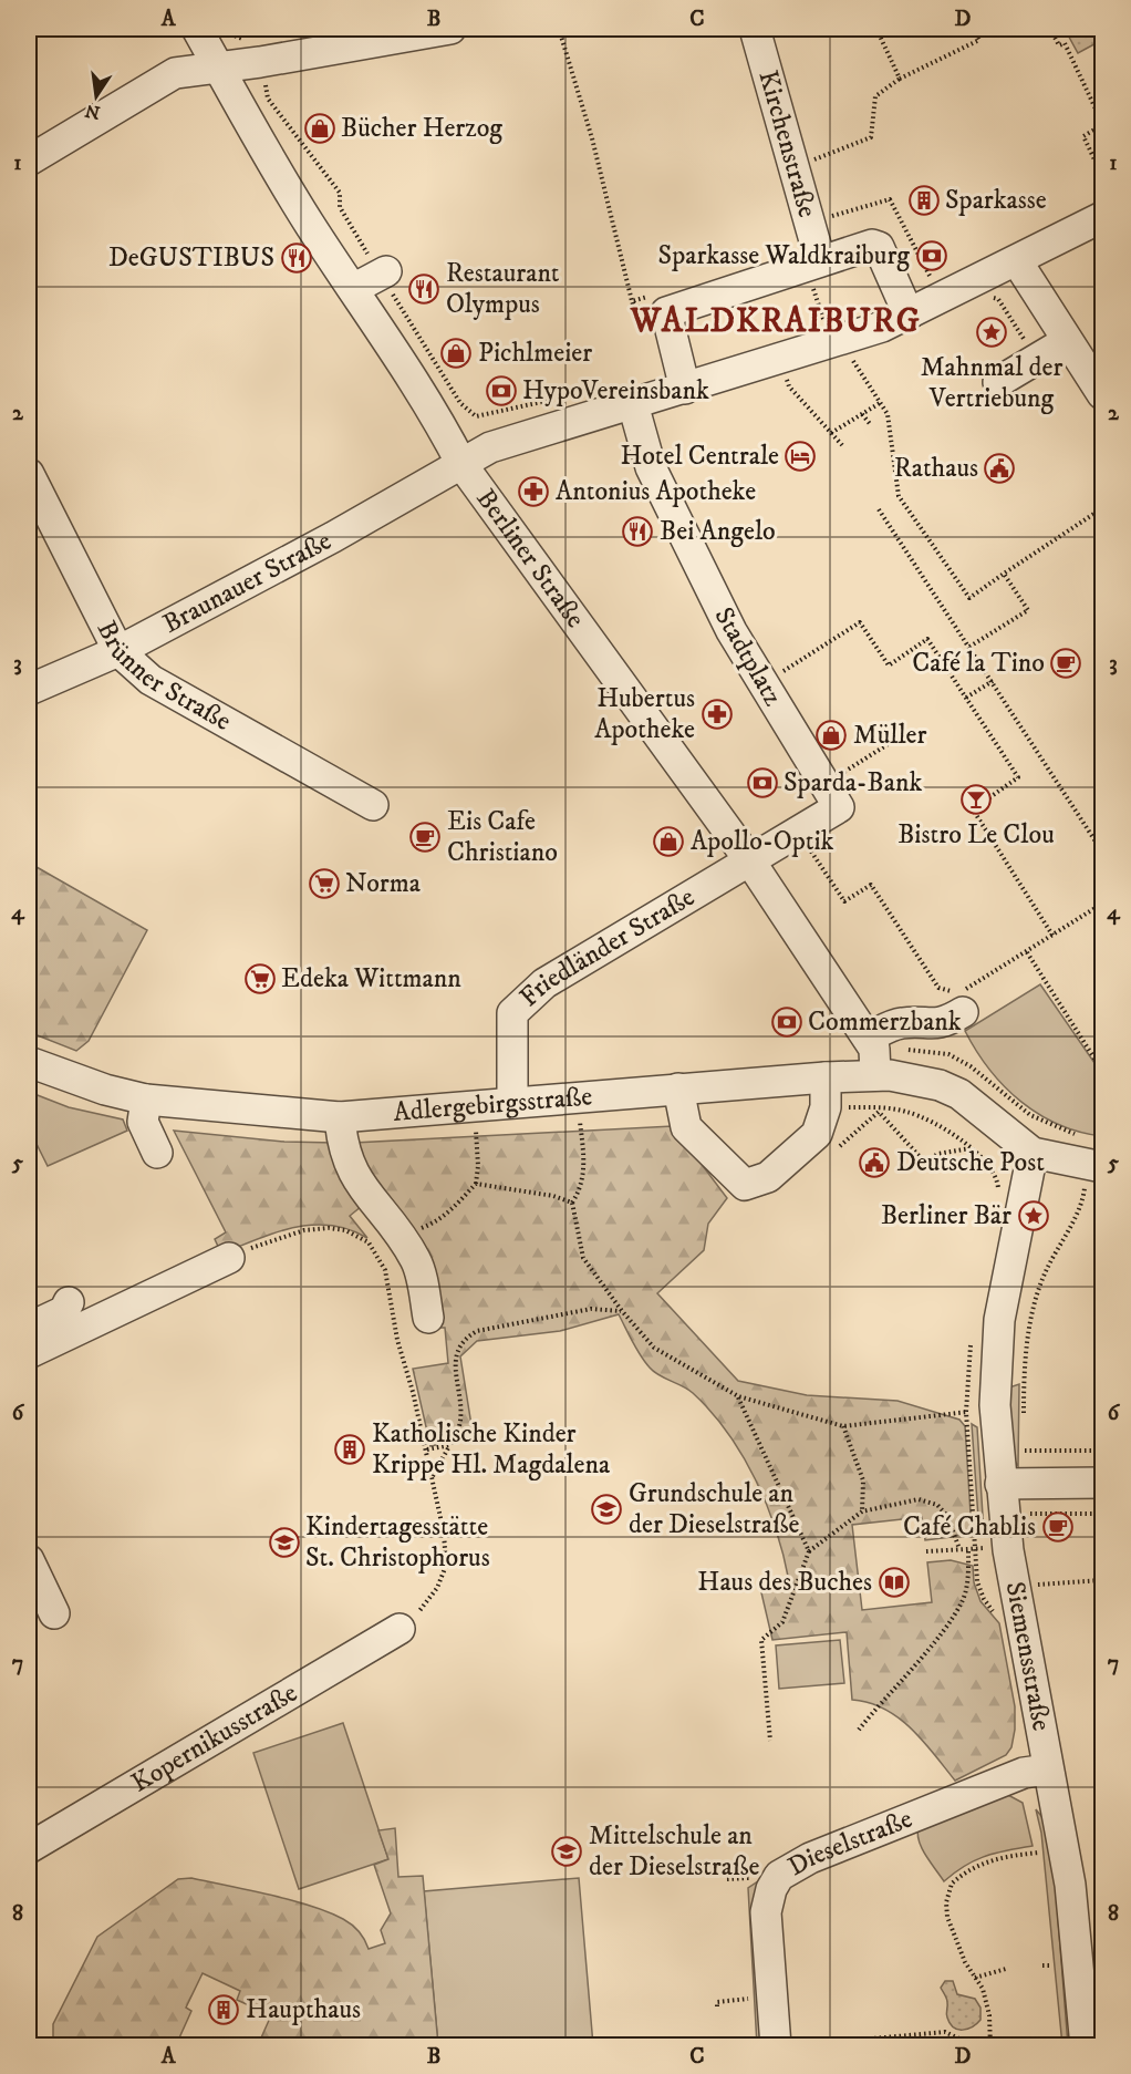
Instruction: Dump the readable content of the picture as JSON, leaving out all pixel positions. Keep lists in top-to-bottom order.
{
  "streets": {
    "street": [
      "Kirchenstraße",
      "Berliner Straße",
      "Braunauer Straße",
      "Stadtplatz",
      "Brünner Straße",
      "Friedländer Straße",
      "Adlergebirgsstraße",
      "Siemensstraße",
      "Kopernikusstraße",
      "Dieselstraße"
    ]
  },
  "crossings": [
    ["Berliner Straße", "Braunauer Straße"],
    ["Berliner Straße", "Stadtplatz"],
    ["Berliner Straße", "Friedländer Straße"],
    ["Berliner Straße", "Adlergebirgsstraße"],
    ["Braunauer Straße", "Brünner Straße"],
    ["Stadtplatz", "Friedländer Straße"],
    ["Friedländer Straße", "Adlergebirgsstraße"],
    ["Adlergebirgsstraße", "Siemensstraße"],
    ["Siemensstraße", "Dieselstraße"]
  ],
  "districts": ["WALDKRAIBURG"],
  "places": {
    "shop": [
      "Bücher Herzog",
      "Pichlmeier",
      "Müller",
      "Apollo-Optik"
    ],
    "building": ["Sparkasse", "Katholische Kinder Krippe Hl. Magdalena", "Haupthaus"],
    "bank": [
      "Sparkasse Waldkraiburg",
      "HypoVereinsbank",
      "Sparda-Bank",
      "Commerzbank"
    ],
    "restaurant": ["DeGUSTIBUS", "Restaurant Olympus", "Bei Angelo"],
    "place": ["Mahnmal der Vertriebung", "Berliner Bär"],
    "hotel": ["Hotel Centrale"],
    "public building": ["Rathaus", "Deutsche Post"],
    "pharmacy": ["Antonius Apotheke", "Hubertus Apotheke"],
    "cafe": ["Café la Tino", "Eis Cafe Christiano", "Café Chablis"],
    "bar": ["Bistro Le Clou"],
    "supermarket": ["Norma", "Edeka Wittmann"],
    "school or university": ["Grundschule an der Dieselstraße", "Kindertagesstätte St. Christophorus", "Mittelschule an der Dieselstraße"],
    "library": ["Haus des Buches"]
  },
  "north": "bottom",
  "grid": {
    "columns": [
      "A",
      "B",
      "C",
      "D"
    ],
    "rows": [
      "1",
      "2",
      "3",
      "4",
      "5",
      "6",
      "7",
      "8"
    ]
  }
}
